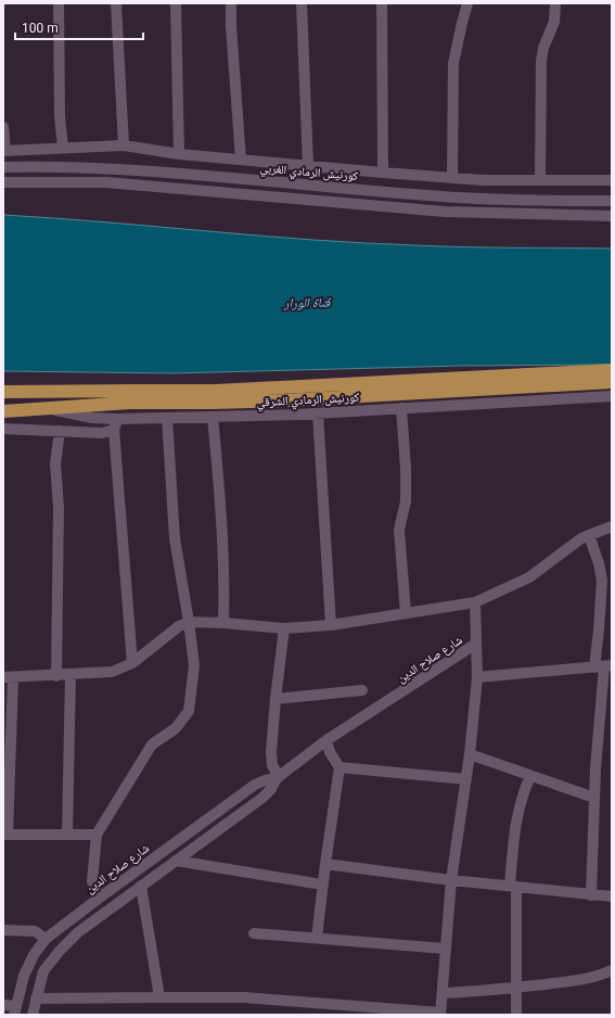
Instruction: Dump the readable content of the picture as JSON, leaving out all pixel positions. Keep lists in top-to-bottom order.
{
  "streets": {
    "main road": ["كورنيش الرمادي الشرقي"],
    "street": ["كورنيش الرمادي الغربي", "شارع صلاح الدين"]
  },
  "water": ["قناة الورار"],
  "scale_bar": "100 m"
}
